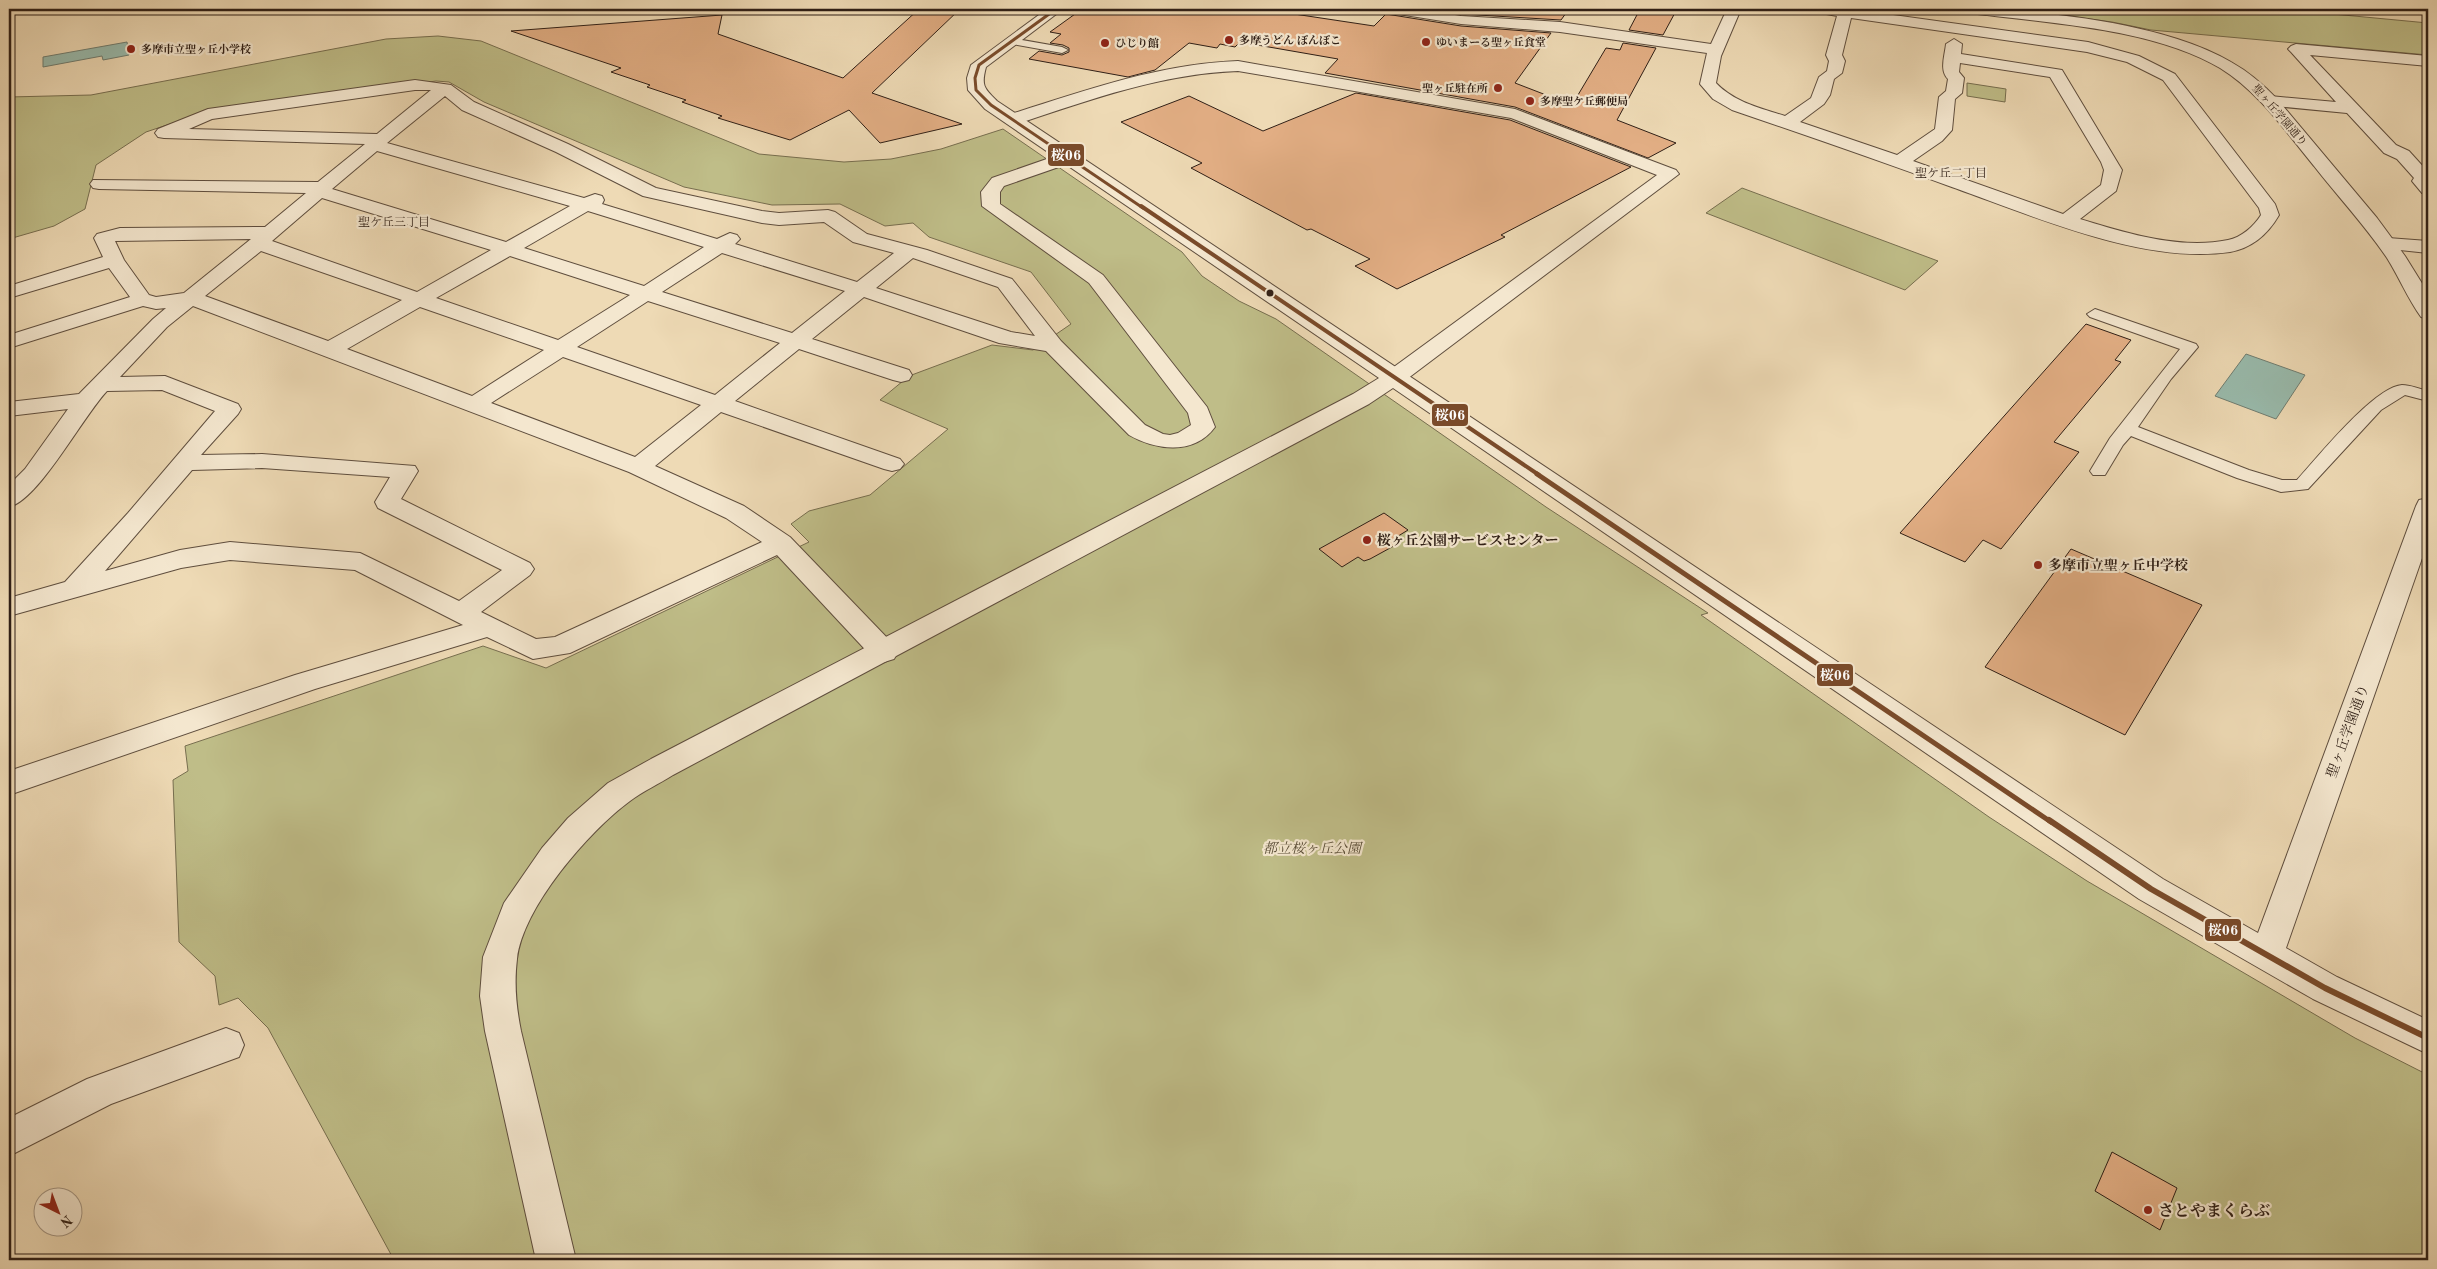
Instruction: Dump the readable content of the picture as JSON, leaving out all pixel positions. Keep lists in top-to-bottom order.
{
  "streets": {
    "street": ["聖ヶ丘学園通り"]
  },
  "districts": ["聖ケ丘二丁目", "聖ケ丘三丁目"],
  "parks": ["都立桜ヶ丘公園"],
  "places": [
    "多摩うどん ぽんぽこ",
    "ゆいまーる聖ヶ丘食堂",
    "ひじり館",
    "多摩市立聖ヶ丘小学校",
    "聖ヶ丘駐在所",
    "多摩聖ケ丘郵便局",
    "桜ヶ丘公園サービスセンター",
    "多摩市立聖ヶ丘中学校",
    "さとやまくらぶ"
  ],
  "lines": ["transit line 桜06"],
  "north": "bottom right"
}
